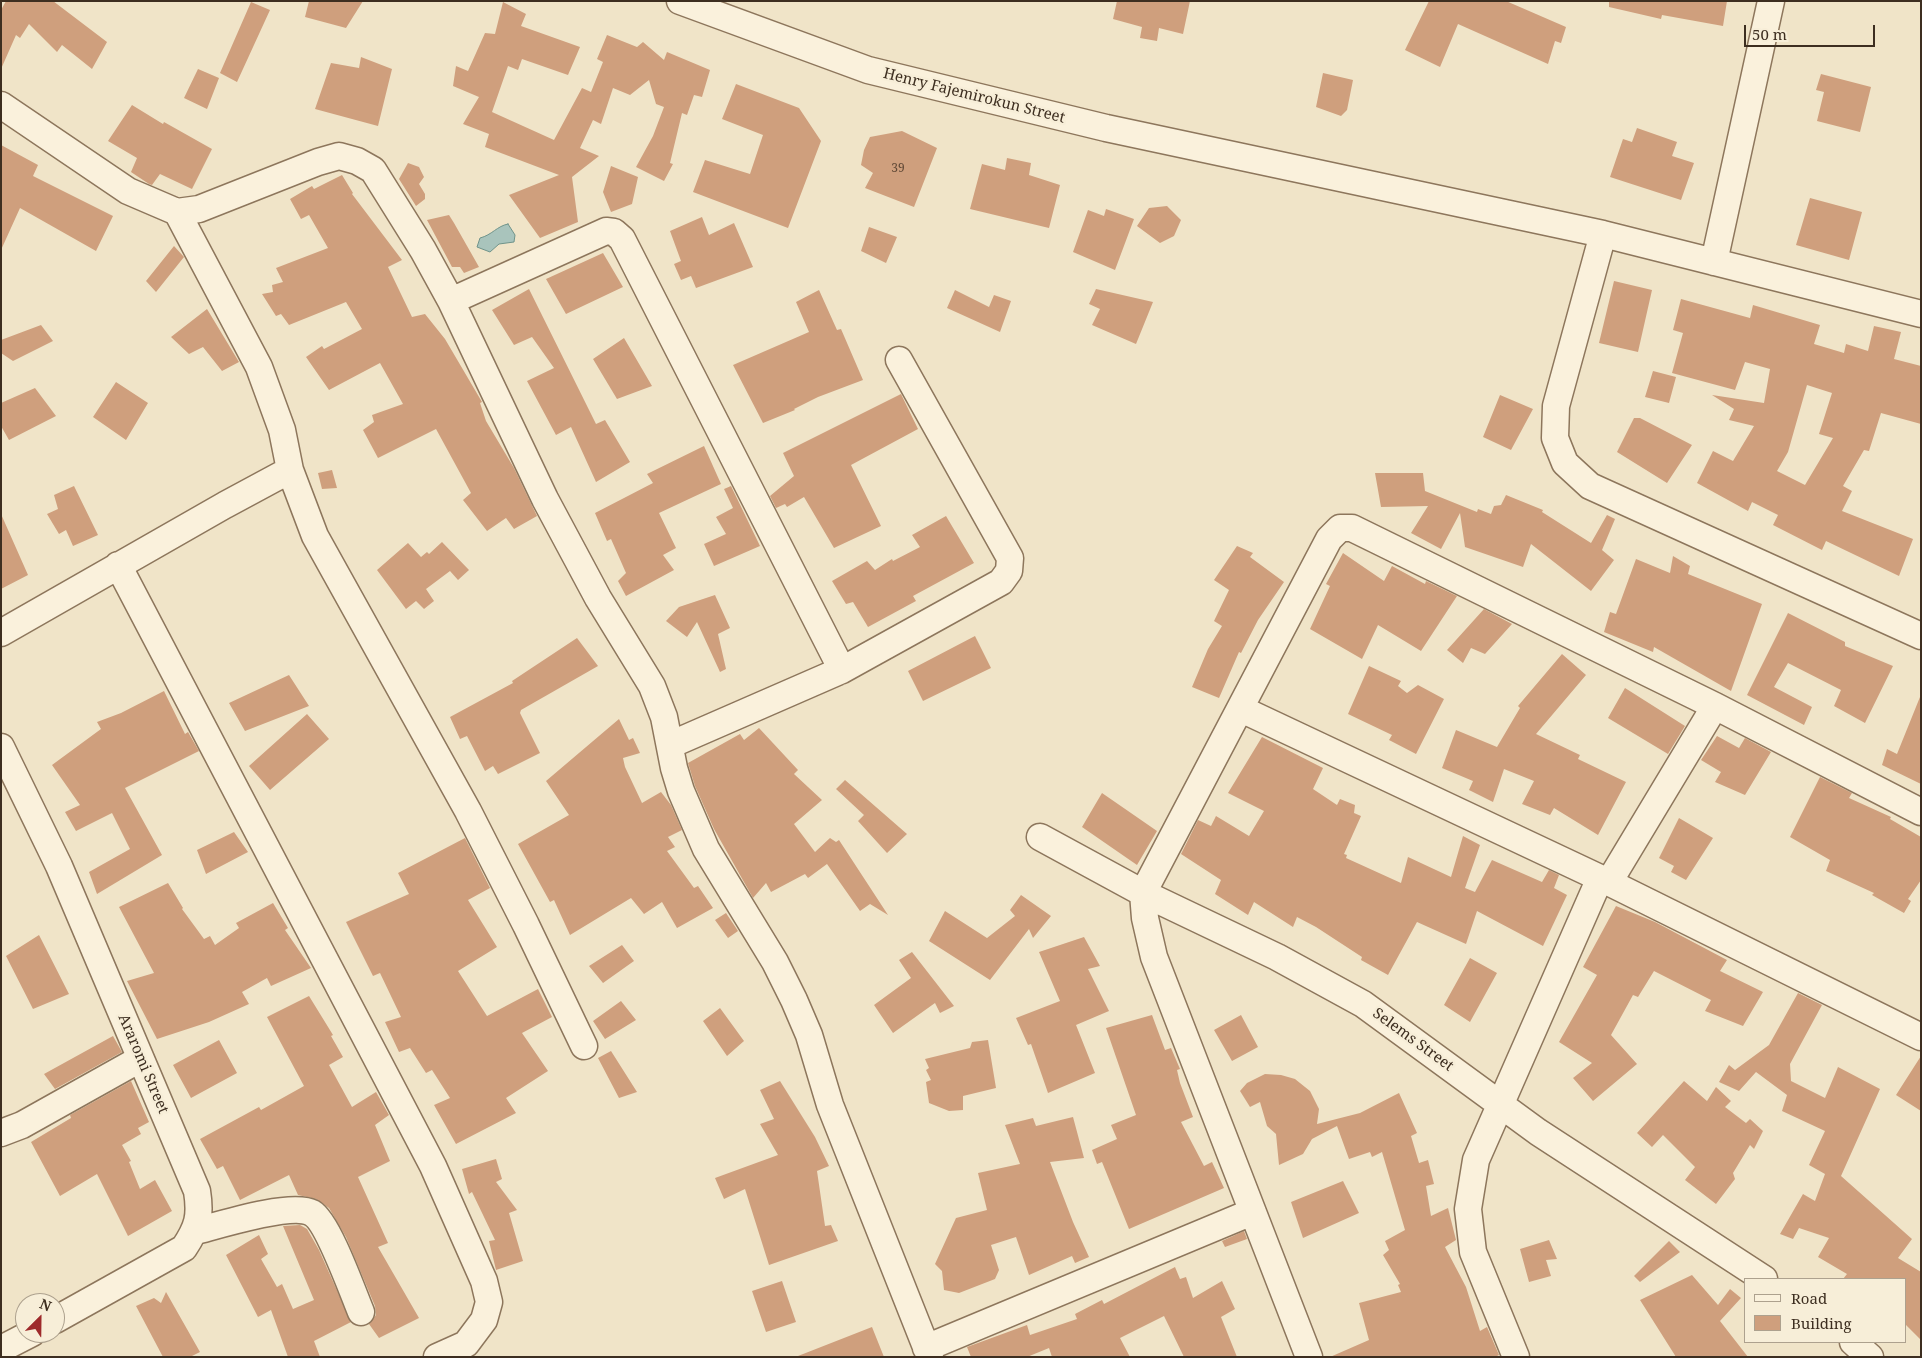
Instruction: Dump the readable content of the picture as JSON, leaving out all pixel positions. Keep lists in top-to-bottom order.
{
  "streets": {
    "street": ["Henry Fajemirokun Street", "Selems Street", "Araromi Street"]
  },
  "house_numbers": ["39"],
  "legend": ["Road", "Building"],
  "scale_bar": "50 m",
  "north": "top right"
}
